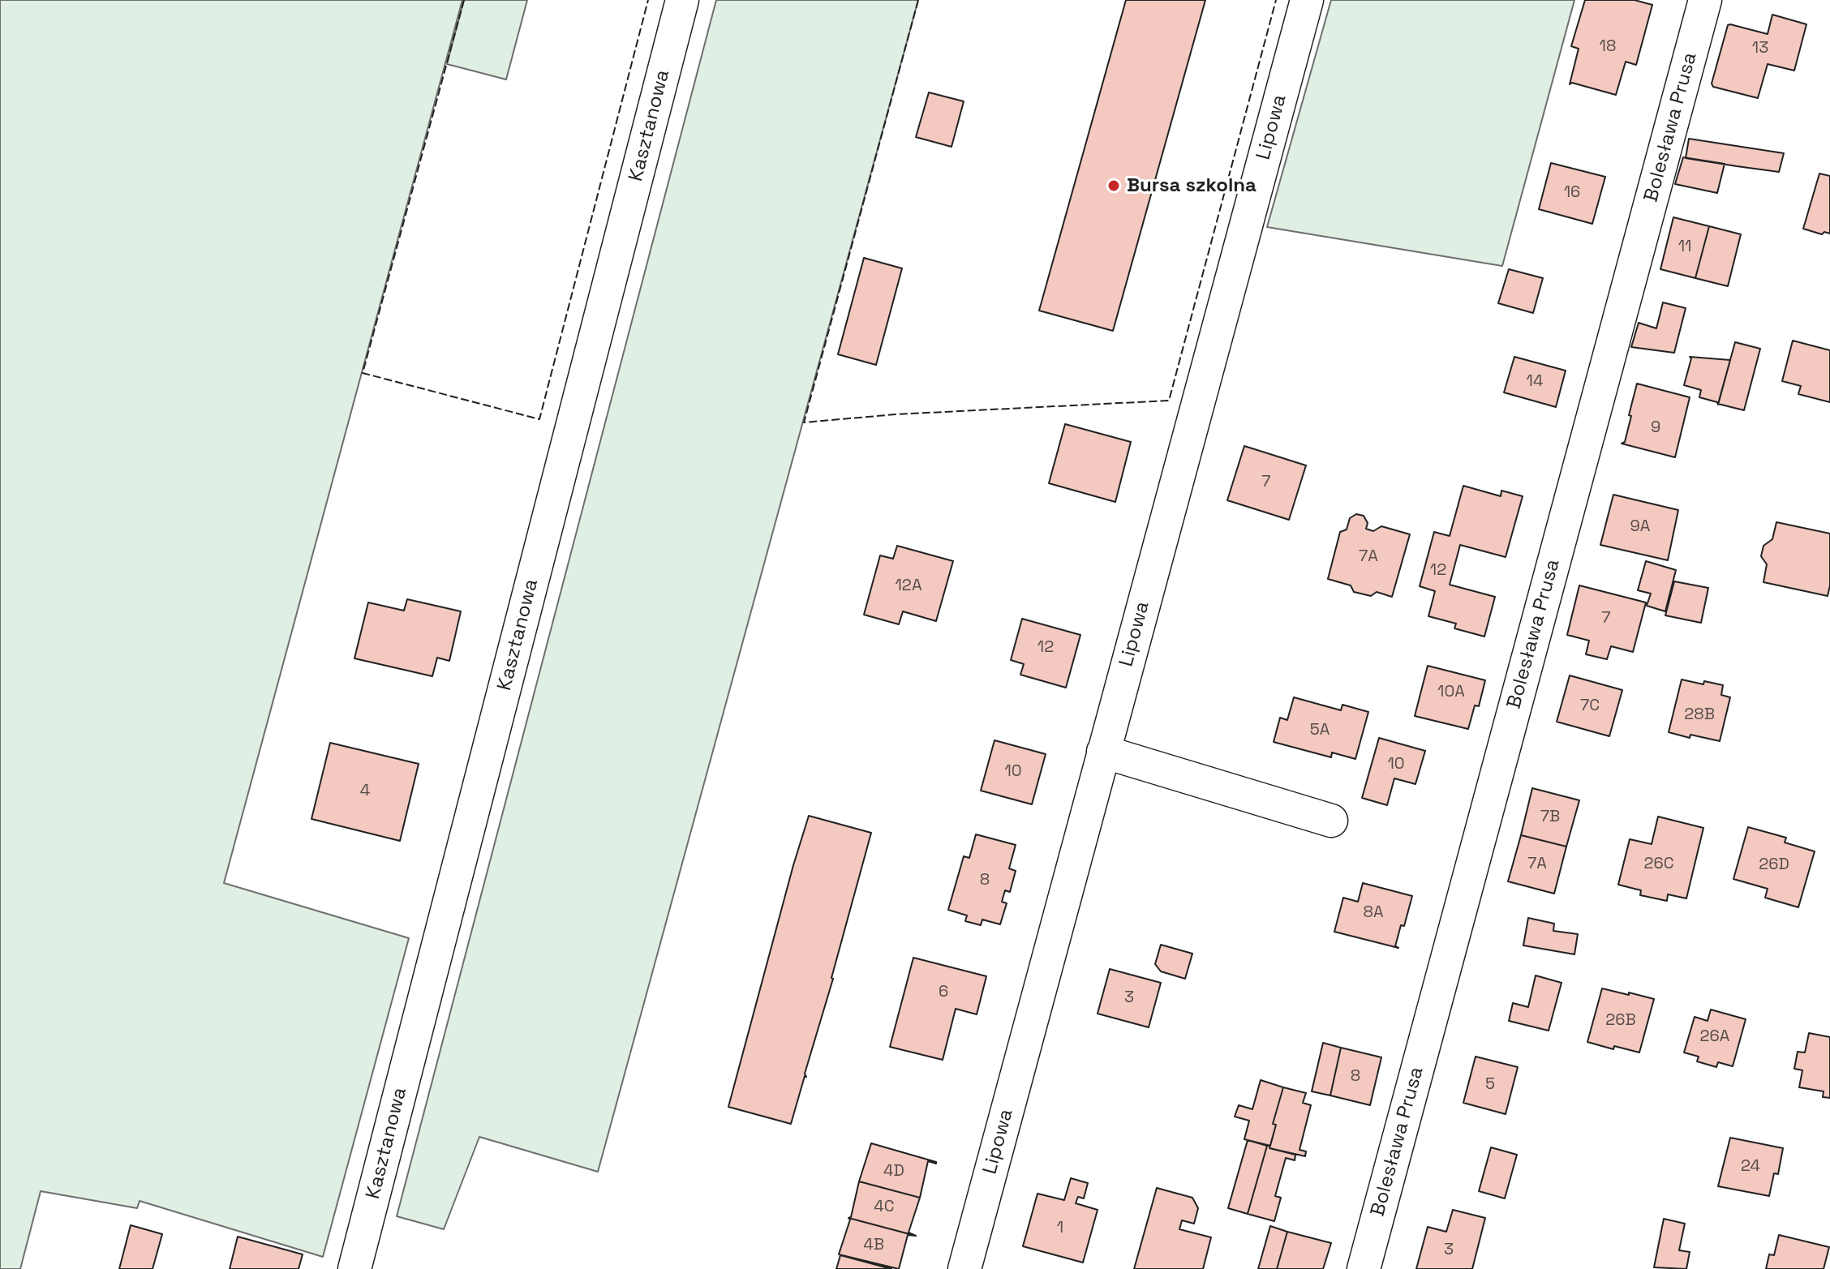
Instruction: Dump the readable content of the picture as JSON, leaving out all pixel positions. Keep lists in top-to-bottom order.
{
  "streets": {
    "street": ["Kasztanowa", "Lipowa", "Bolesława Prusa"]
  },
  "places": ["Bursa szkolna"],
  "house_numbers": [
    "18",
    "13",
    "16",
    "11",
    "14",
    "9",
    "7",
    "9A",
    "7A",
    "12",
    "12A",
    "7",
    "12",
    "10A",
    "7C",
    "28B",
    "5A",
    "10",
    "10",
    "4",
    "7B",
    "7A",
    "26C",
    "26D",
    "8",
    "8A",
    "6",
    "3",
    "26B",
    "26A",
    "8",
    "5",
    "24",
    "4D",
    "4C",
    "1",
    "4B",
    "3"
  ]
}
